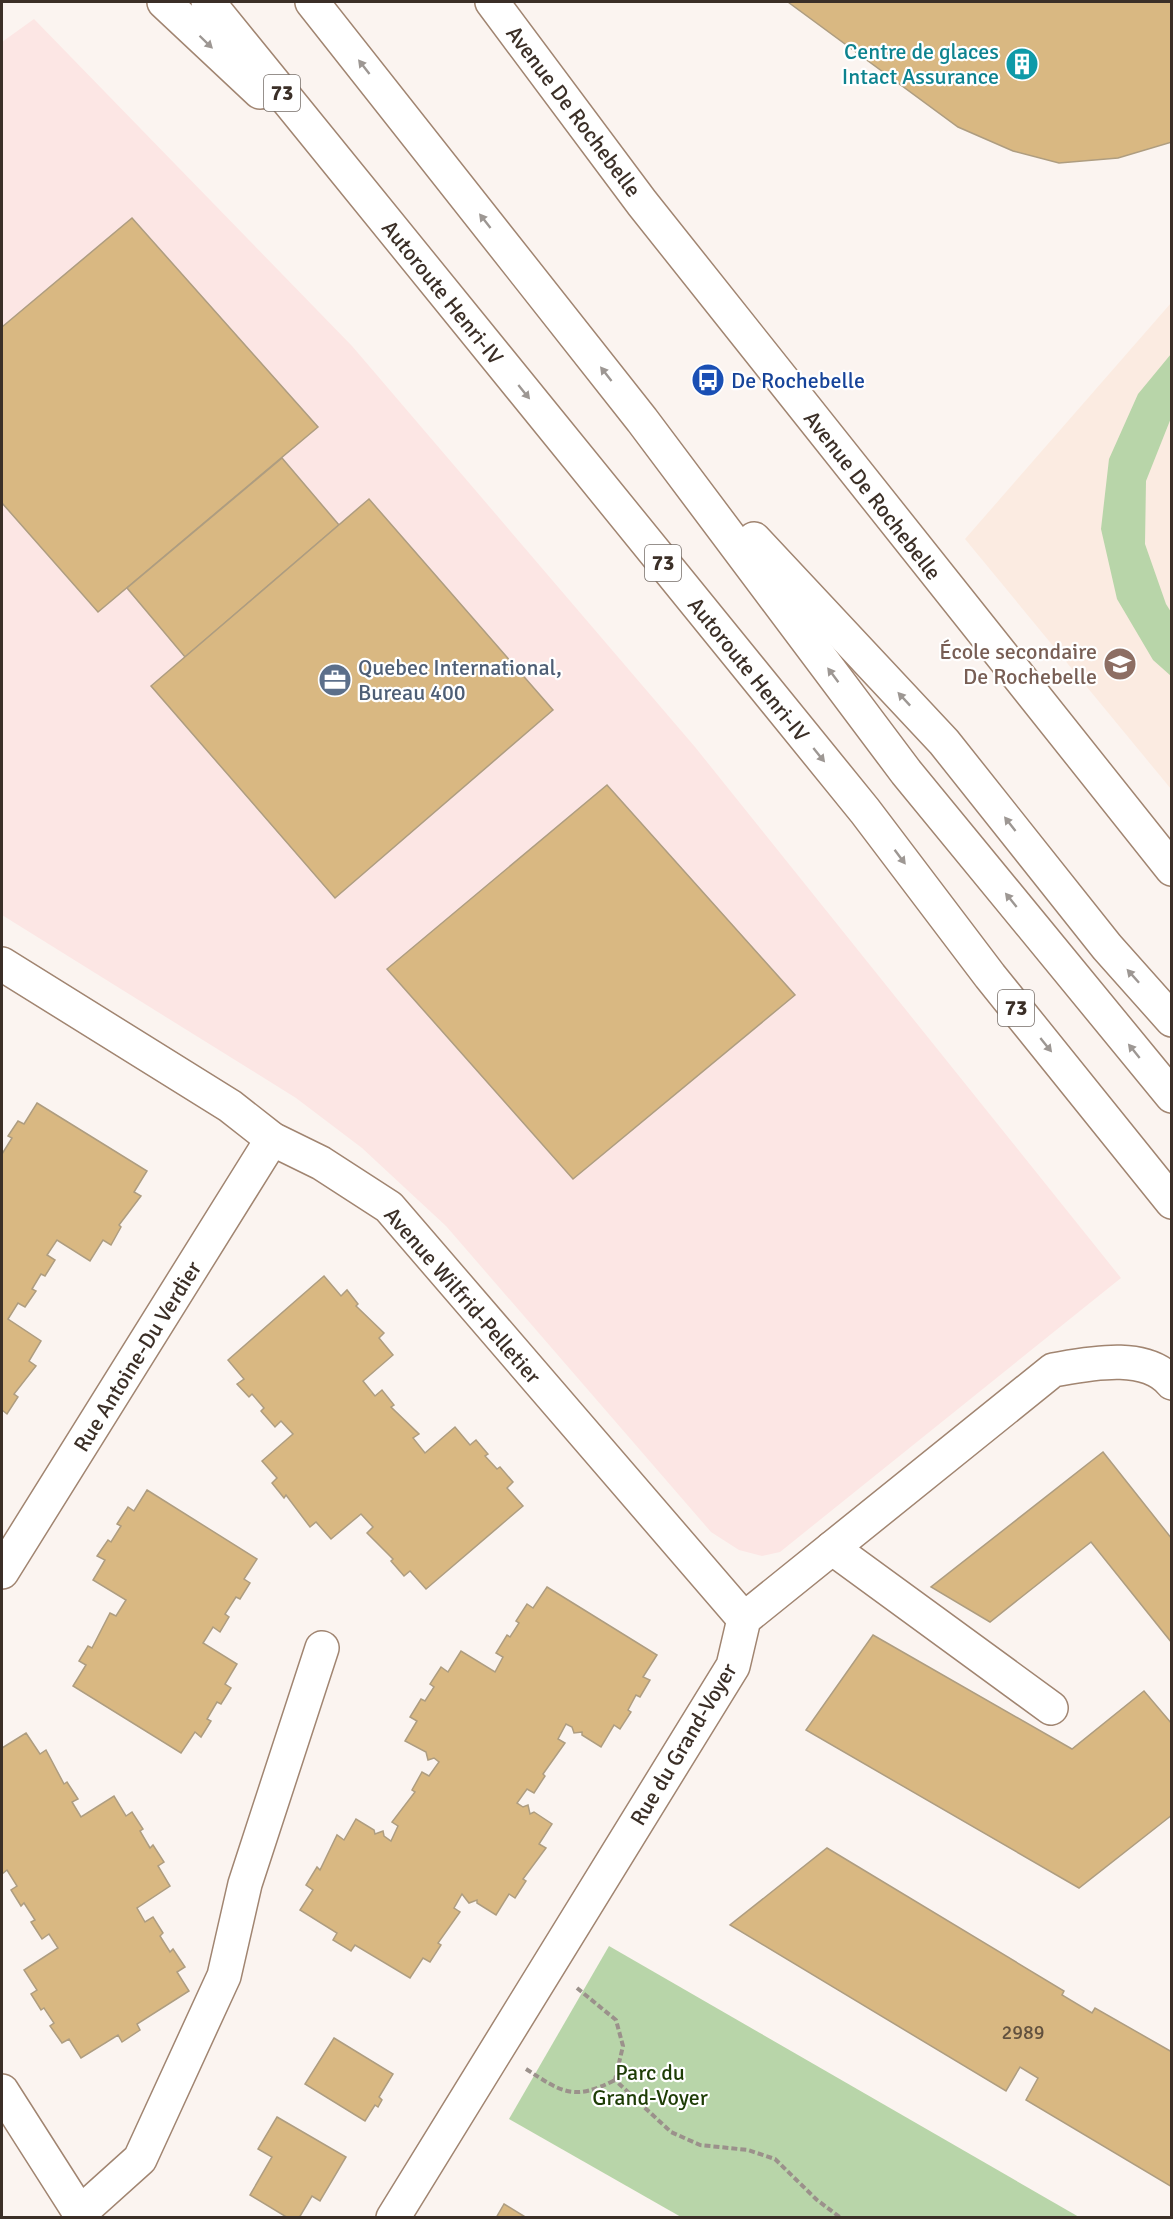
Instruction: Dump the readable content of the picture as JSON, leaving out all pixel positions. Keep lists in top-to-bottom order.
{
  "streets": {
    "main road": [
      "73",
      "Avenue De Rochebelle",
      "Autoroute Henri-IV",
      "Avenue Wilfrid-Pelletier",
      "Rue Antoine-Du Verdier",
      "Rue du Grand-Voyer"
    ]
  },
  "crossings": [
    ["Avenue Wilfrid-Pelletier", "Rue Antoine-Du Verdier"],
    ["Avenue Wilfrid-Pelletier", "Rue du Grand-Voyer"]
  ],
  "parks": ["Parc du Grand-Voyer"],
  "places": {
    "building": ["Centre de glaces Intact Assurance"],
    "bus stop": ["De Rochebelle"],
    "school or university": ["École secondaire De Rochebelle"],
    "office": ["Quebec International, Bureau 400"]
  },
  "house_numbers": ["2989"]
}
